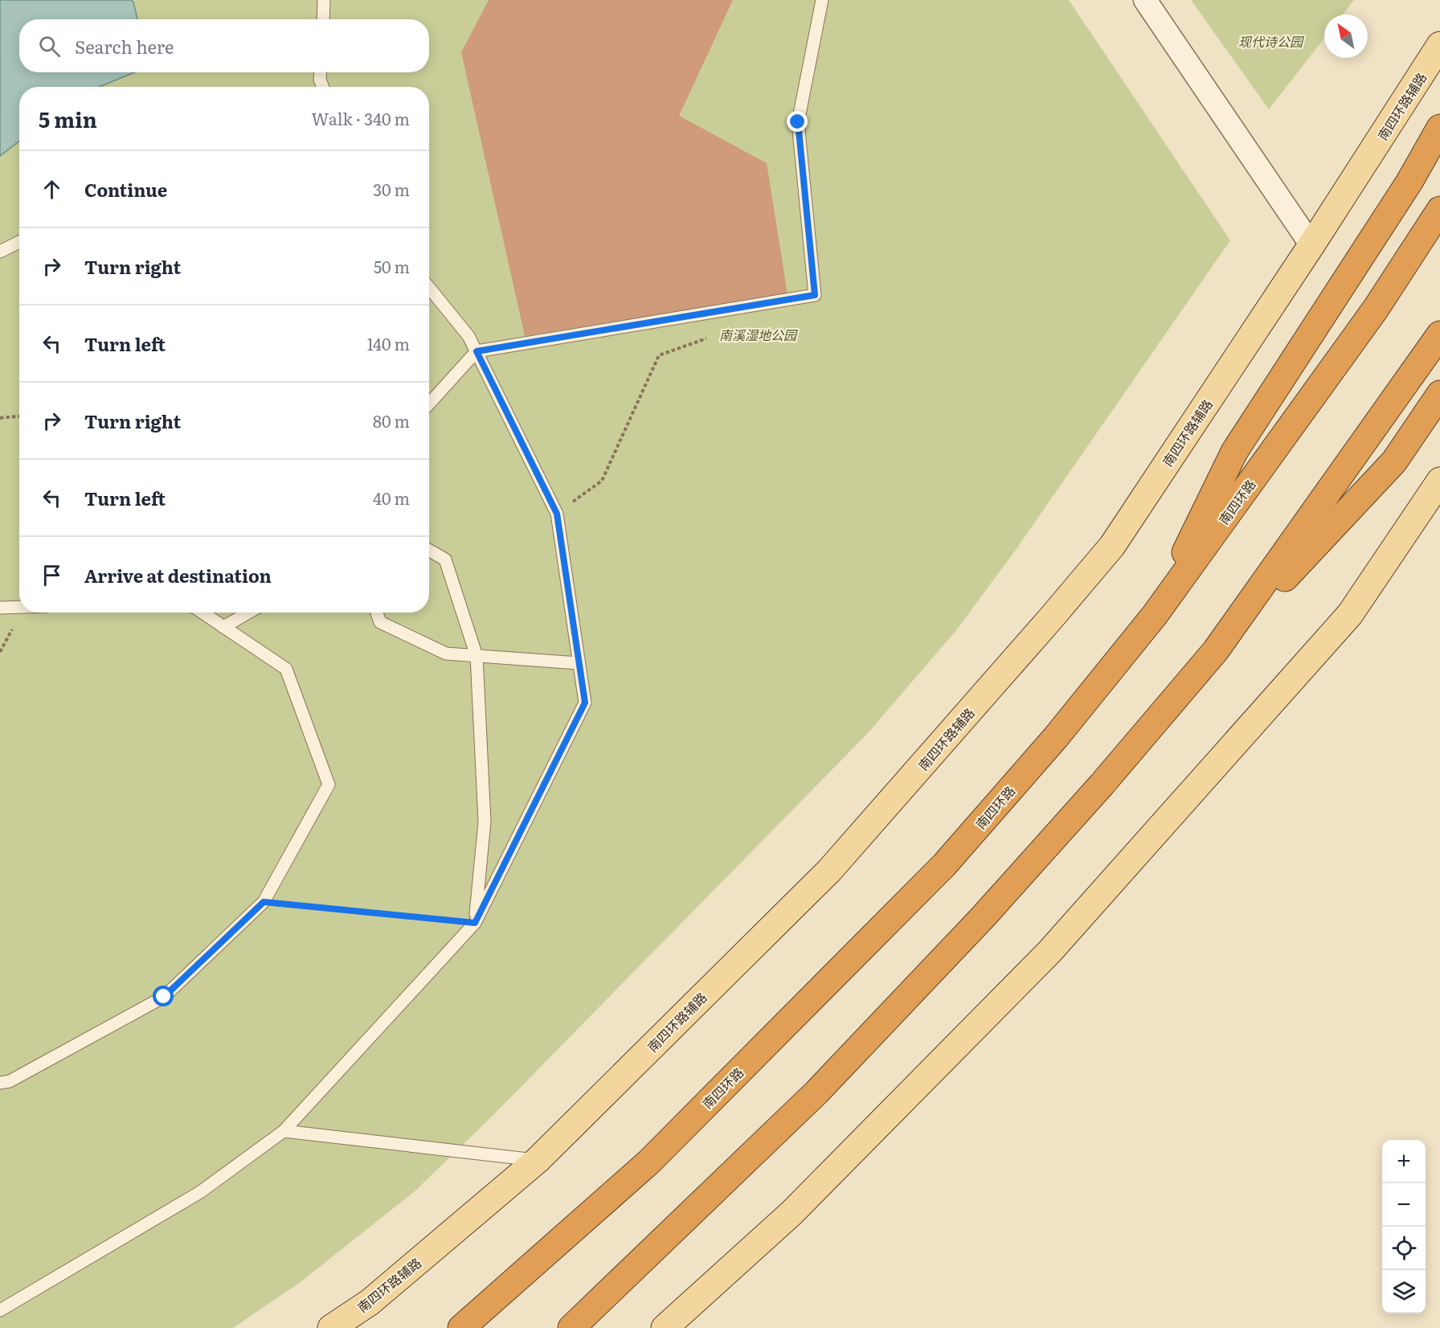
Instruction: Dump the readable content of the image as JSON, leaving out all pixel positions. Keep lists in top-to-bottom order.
{
  "streets": {
    "highway": ["南四环路"],
    "main road": ["南四环路辅路"]
  },
  "parks": ["现代诗公园", "南溪湿地公园"],
  "north": "top left",
  "page": {
    "search": "Search here",
    "heading": ["5 min", "Walk · 340 m"],
    "list": [
      ["Continue", "30 m"],
      ["Turn right", "50 m"],
      ["Turn left", "140 m"],
      ["Turn right", "80 m"],
      ["Turn left", "40 m"],
      "Arrive at destination"
    ],
    "map_buttons": ["+", "−"]
  }
}
